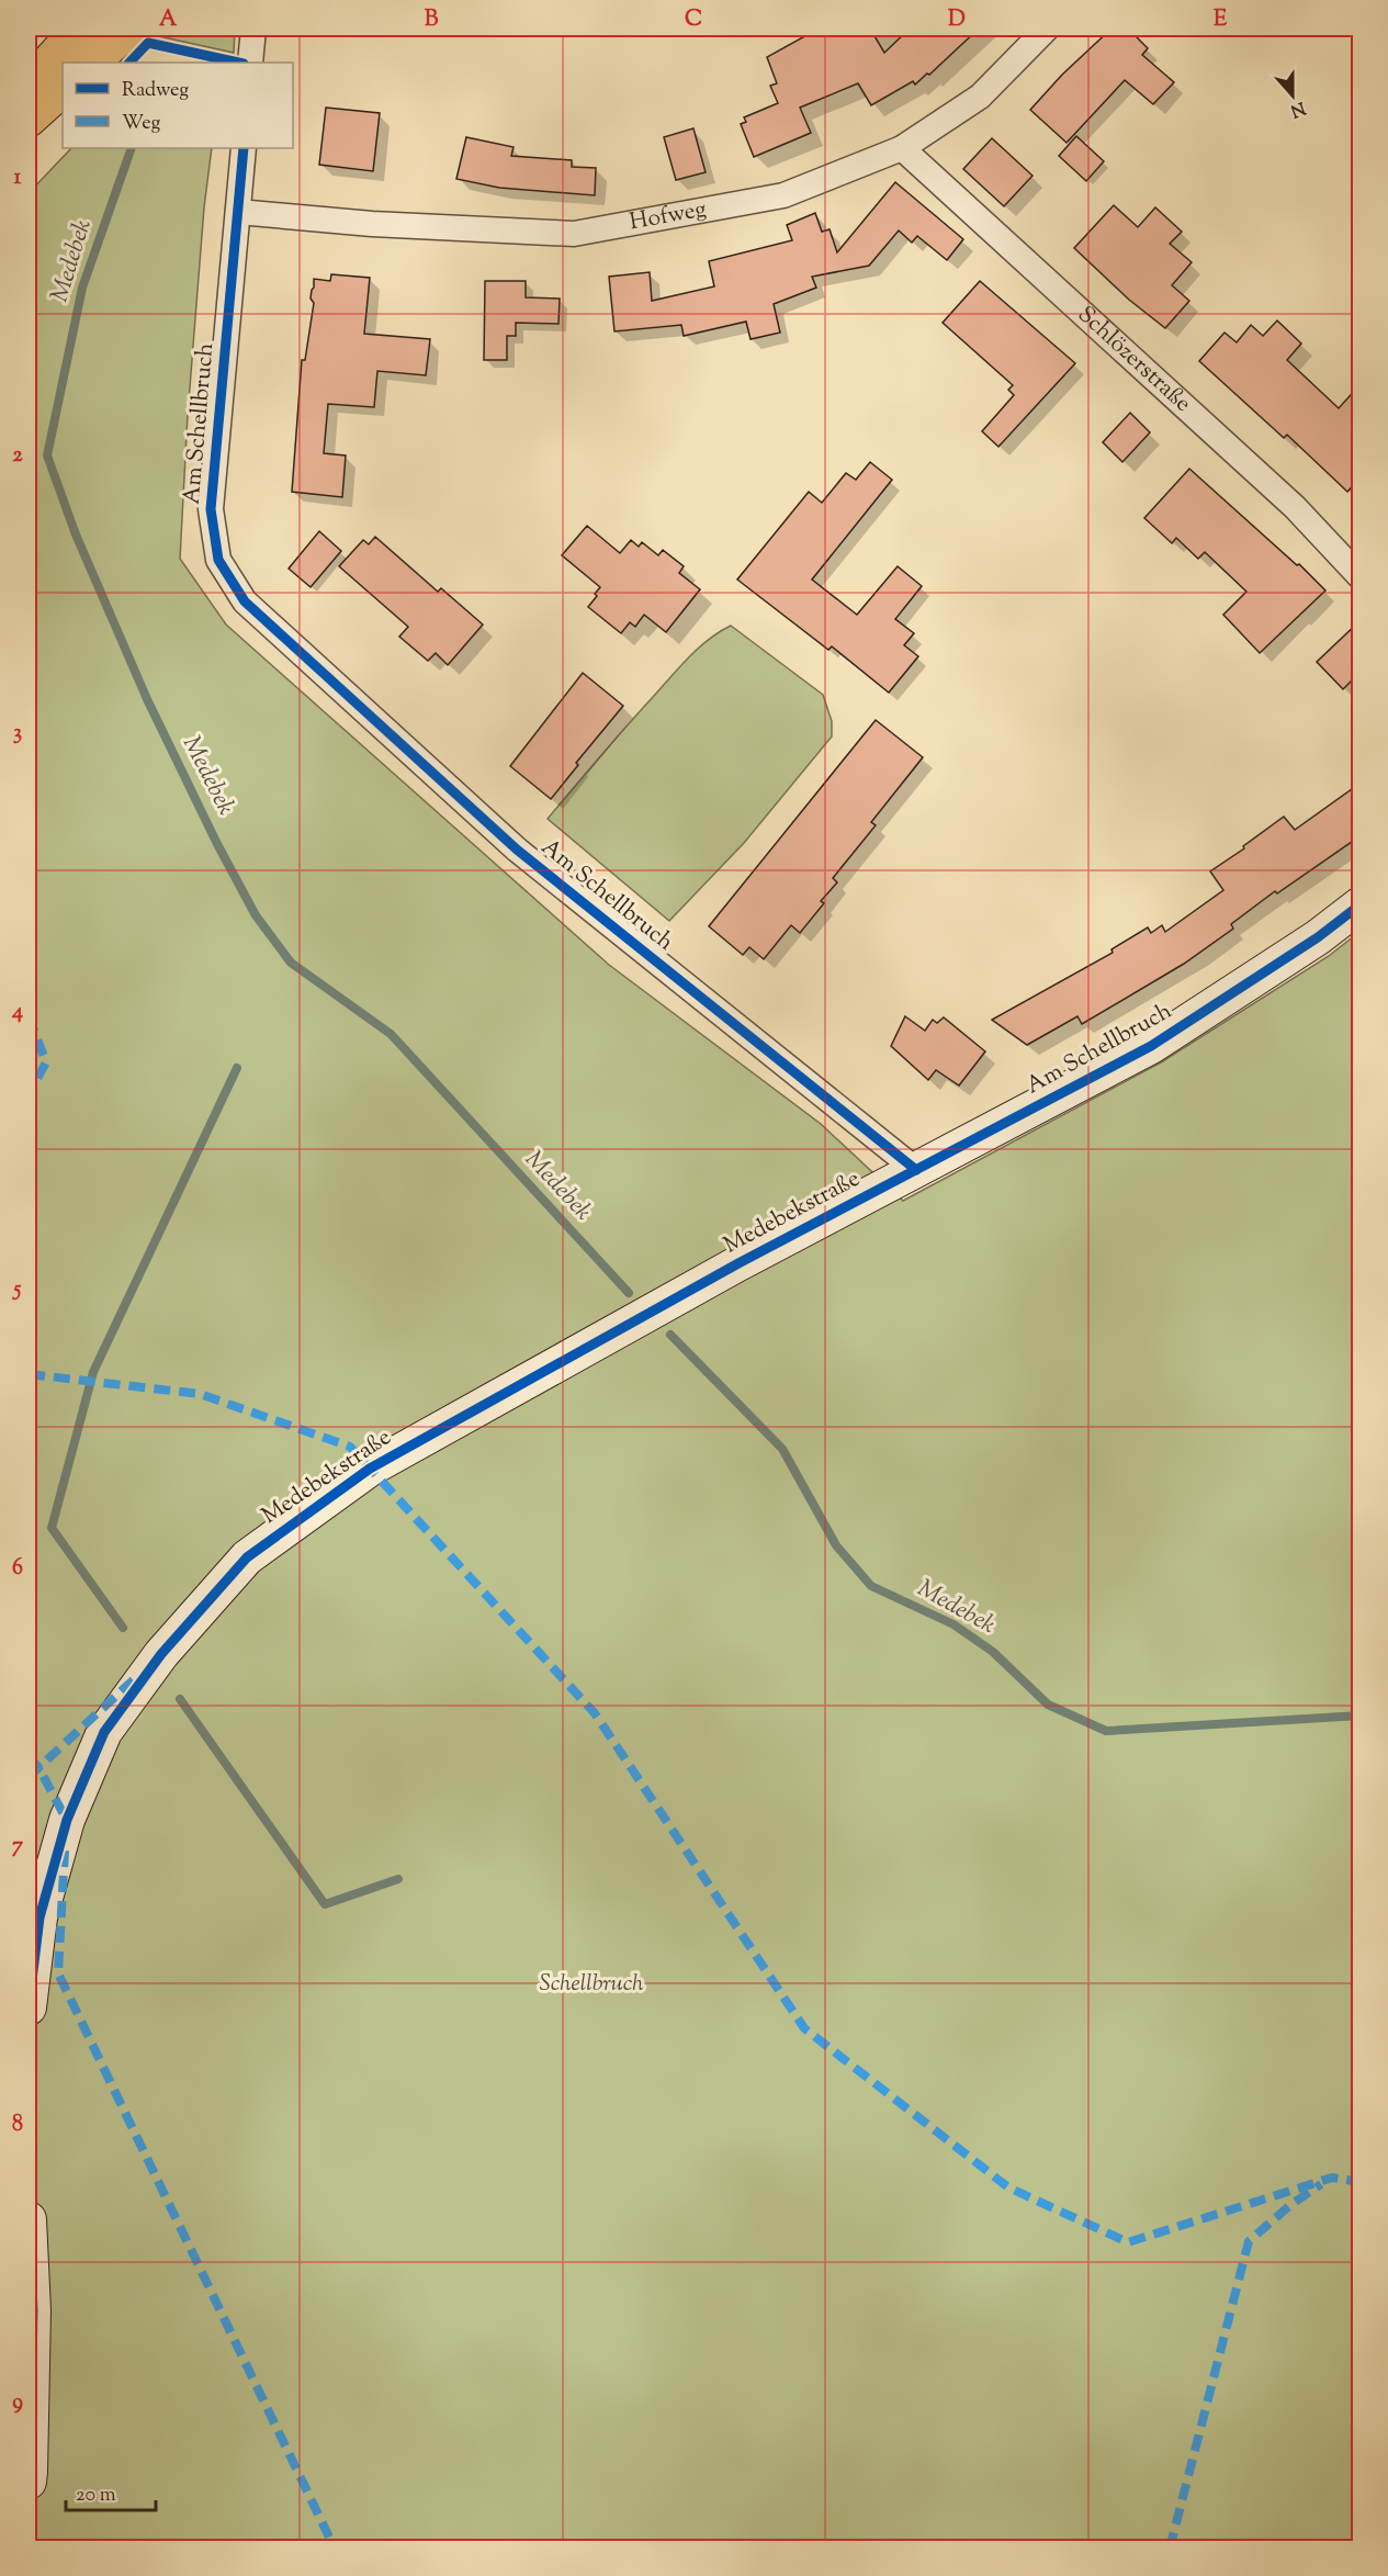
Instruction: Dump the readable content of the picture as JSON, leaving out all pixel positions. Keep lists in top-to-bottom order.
{
  "streets": {
    "street": [
      "Hofweg",
      "Schlözerstraße",
      "Am Schellbruch",
      "Medebekstraße"
    ]
  },
  "crossings": [
    ["Hofweg", "Schlözerstraße"],
    ["Hofweg", "Am Schellbruch"],
    ["Am Schellbruch", "Medebekstraße"]
  ],
  "water": ["Medebek"],
  "parks": ["Schellbruch"],
  "legend": ["Radweg", "Weg"],
  "scale_bar": "20 m",
  "north": "bottom",
  "grid": {
    "columns": [
      "A",
      "B",
      "C",
      "D",
      "E"
    ],
    "rows": [
      "1",
      "2",
      "3",
      "4",
      "5",
      "6",
      "7",
      "8",
      "9"
    ]
  }
}
